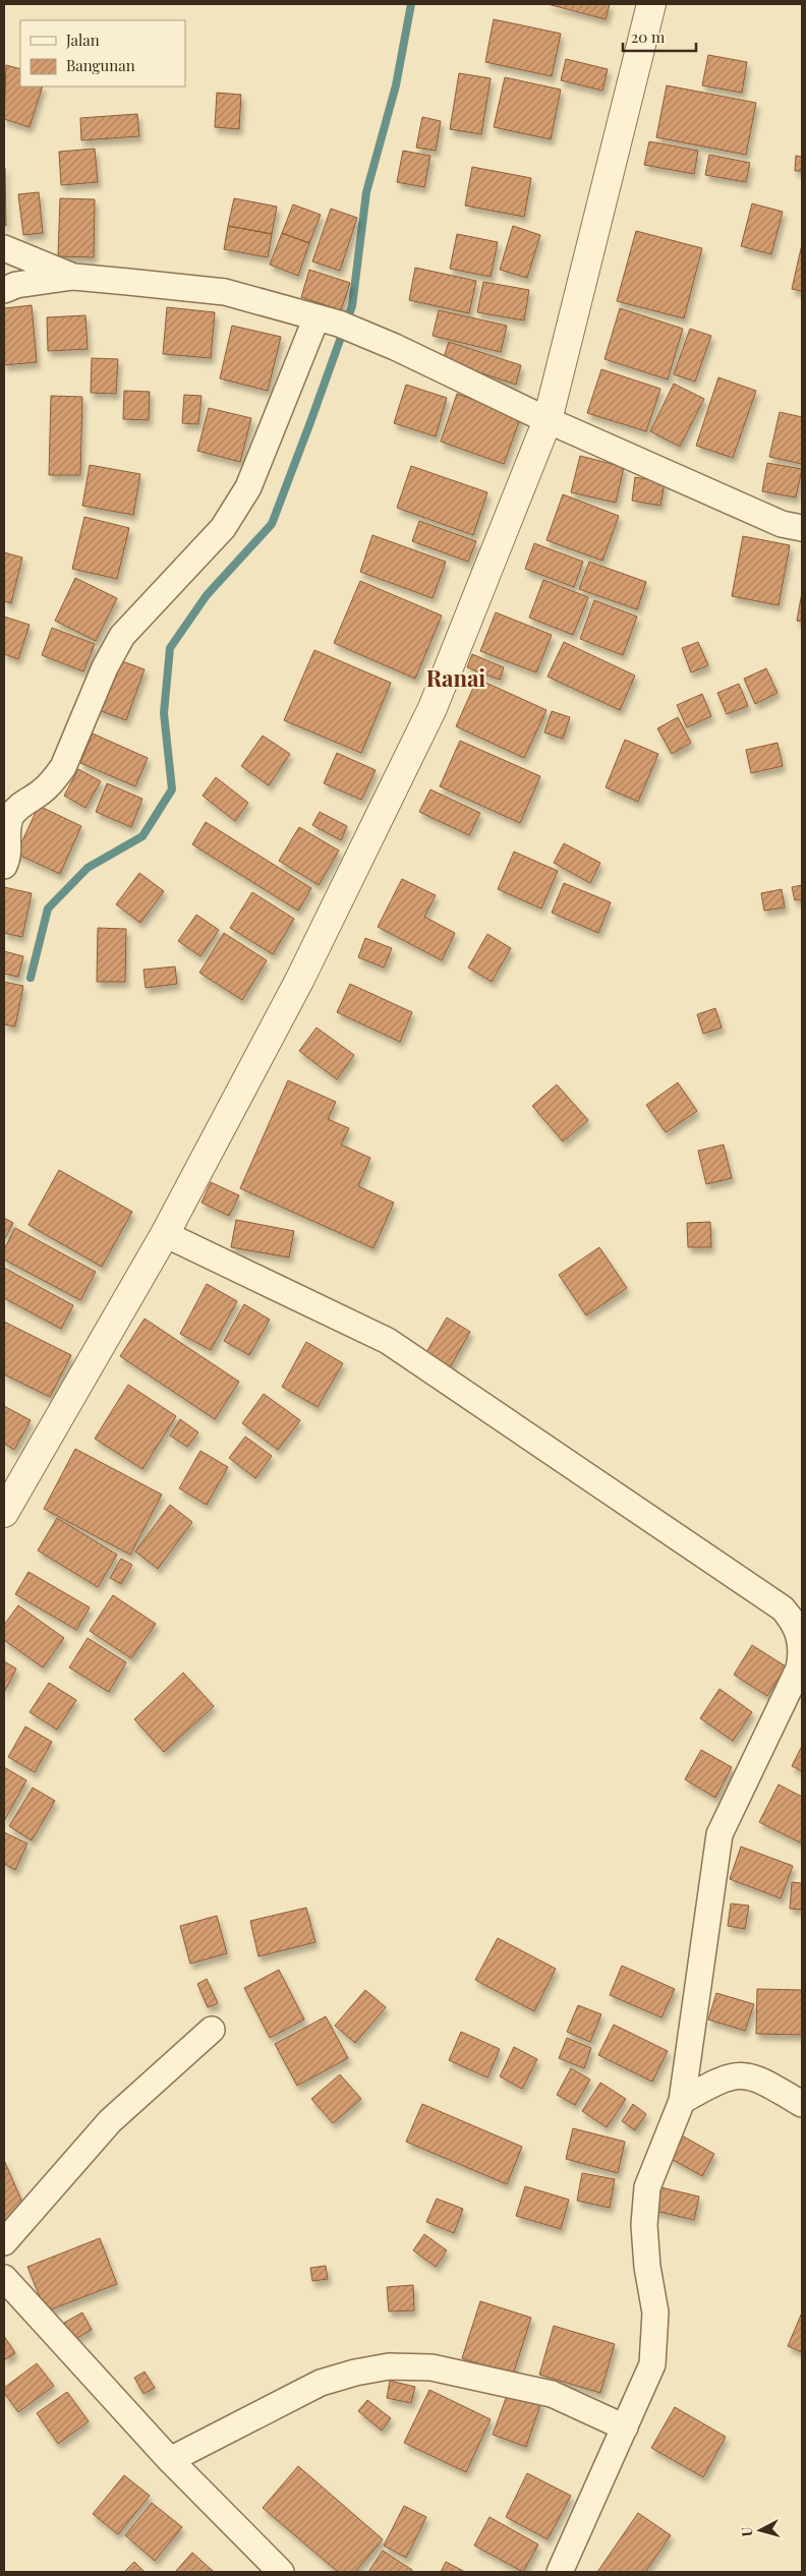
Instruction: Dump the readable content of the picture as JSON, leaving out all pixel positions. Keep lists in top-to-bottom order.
{
  "districts": ["Ranai"],
  "legend": ["Jalan", "Bangunan"],
  "scale_bar": "20 m",
  "north": "left"
}
